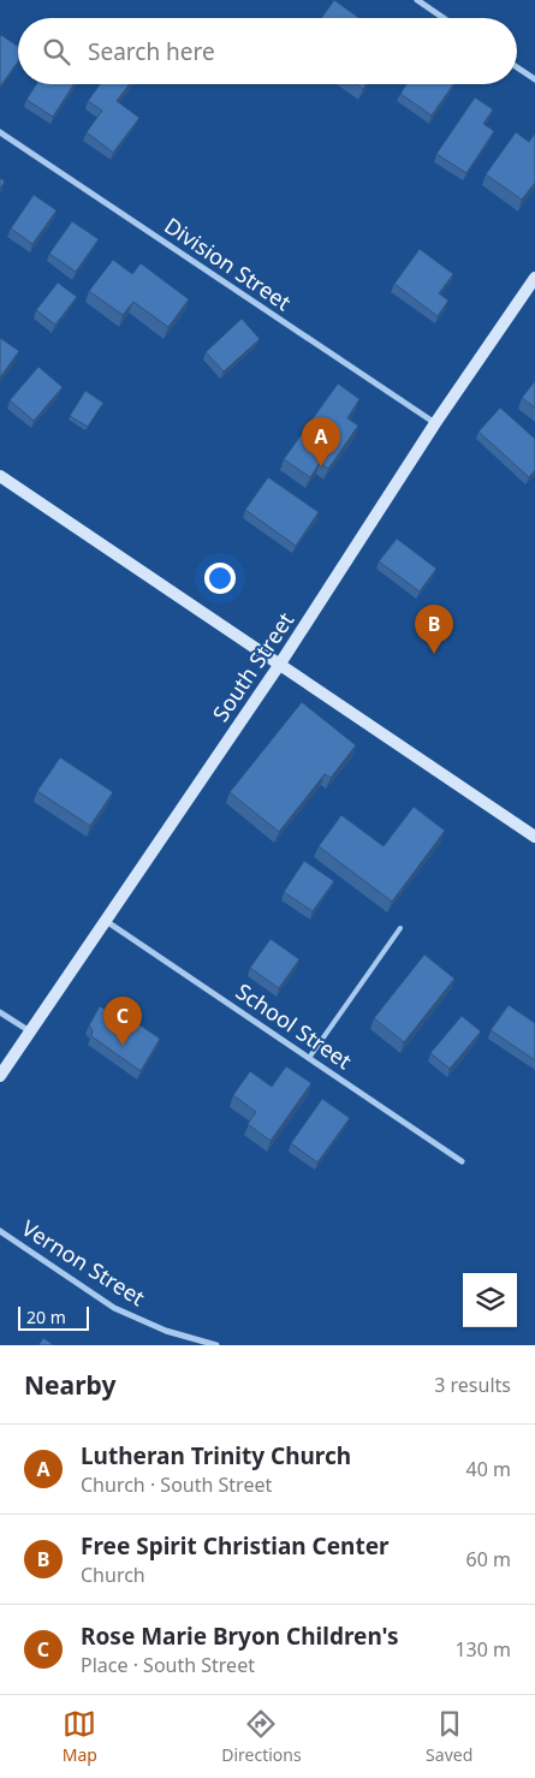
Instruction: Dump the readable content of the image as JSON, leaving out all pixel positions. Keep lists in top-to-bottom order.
{
  "streets": {
    "street": [
      "Division Street",
      "South Street",
      "School Street",
      "Vernon Street"
    ]
  },
  "crossings": [
    ["Division Street", "South Street"],
    ["South Street", "School Street"]
  ],
  "scale_bar": "20 m",
  "page": {
    "search": "Search here",
    "pins": ["A", "B", "C"],
    "scale": "20 m",
    "heading": ["Nearby", "3 results"],
    "list": [
      {
        "mark": "A",
        "name": "Lutheran Trinity Church",
        "note": "Church · South Street",
        "value": "40 m"
      },
      {
        "mark": "B",
        "name": "Free Spirit Christian Center",
        "note": "Church",
        "value": "60 m"
      },
      {
        "mark": "C",
        "name": "Rose Marie Bryon Children's",
        "note": "Place · South Street",
        "value": "130 m"
      }
    ],
    "nav": ["Map", "Directions", "Saved"]
  }
}
